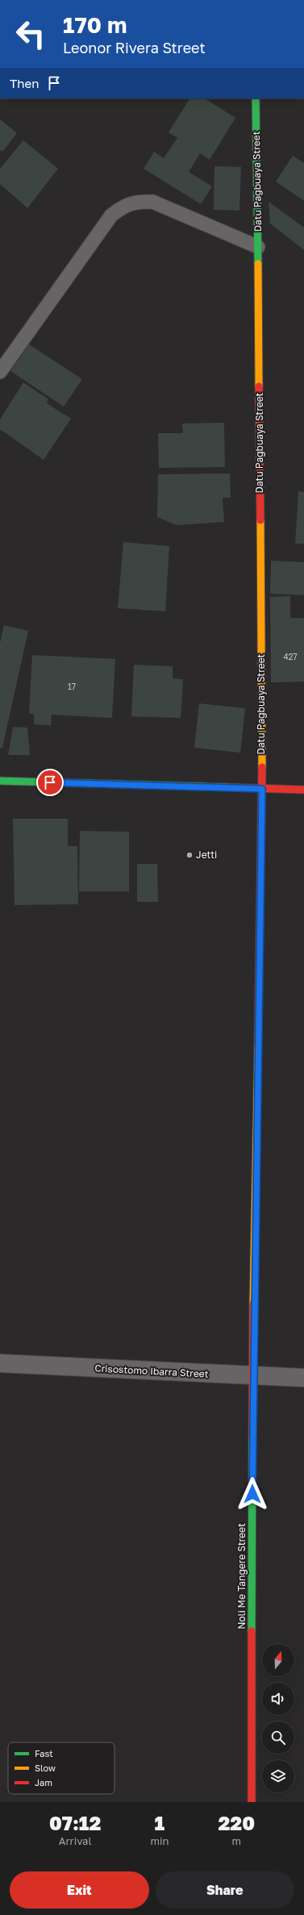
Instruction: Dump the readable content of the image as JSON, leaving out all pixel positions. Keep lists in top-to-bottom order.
{
  "streets": {
    "main road": ["Datu Pagbuaya Street", "Noli Me Tangere Street"],
    "street": ["Crisostomo Ibarra Street"]
  },
  "crossings": [
    ["Datu Pagbuaya Street", "Noli Me Tangere Street"],
    ["Crisostomo Ibarra Street", "Noli Me Tangere Street"]
  ],
  "places": ["Jetti"],
  "house_numbers": ["427", "17"],
  "legend": ["Fast", "Slow", "Jam"],
  "north": "top",
  "page": {
    "turn": ["170 m", "Leonor Rivera Street"],
    "then": "Then",
    "eta": [
      "07:12",
      "Arrival",
      "1",
      "min",
      "220",
      "m"
    ],
    "buttons": ["Exit", "Share"]
  }
}
